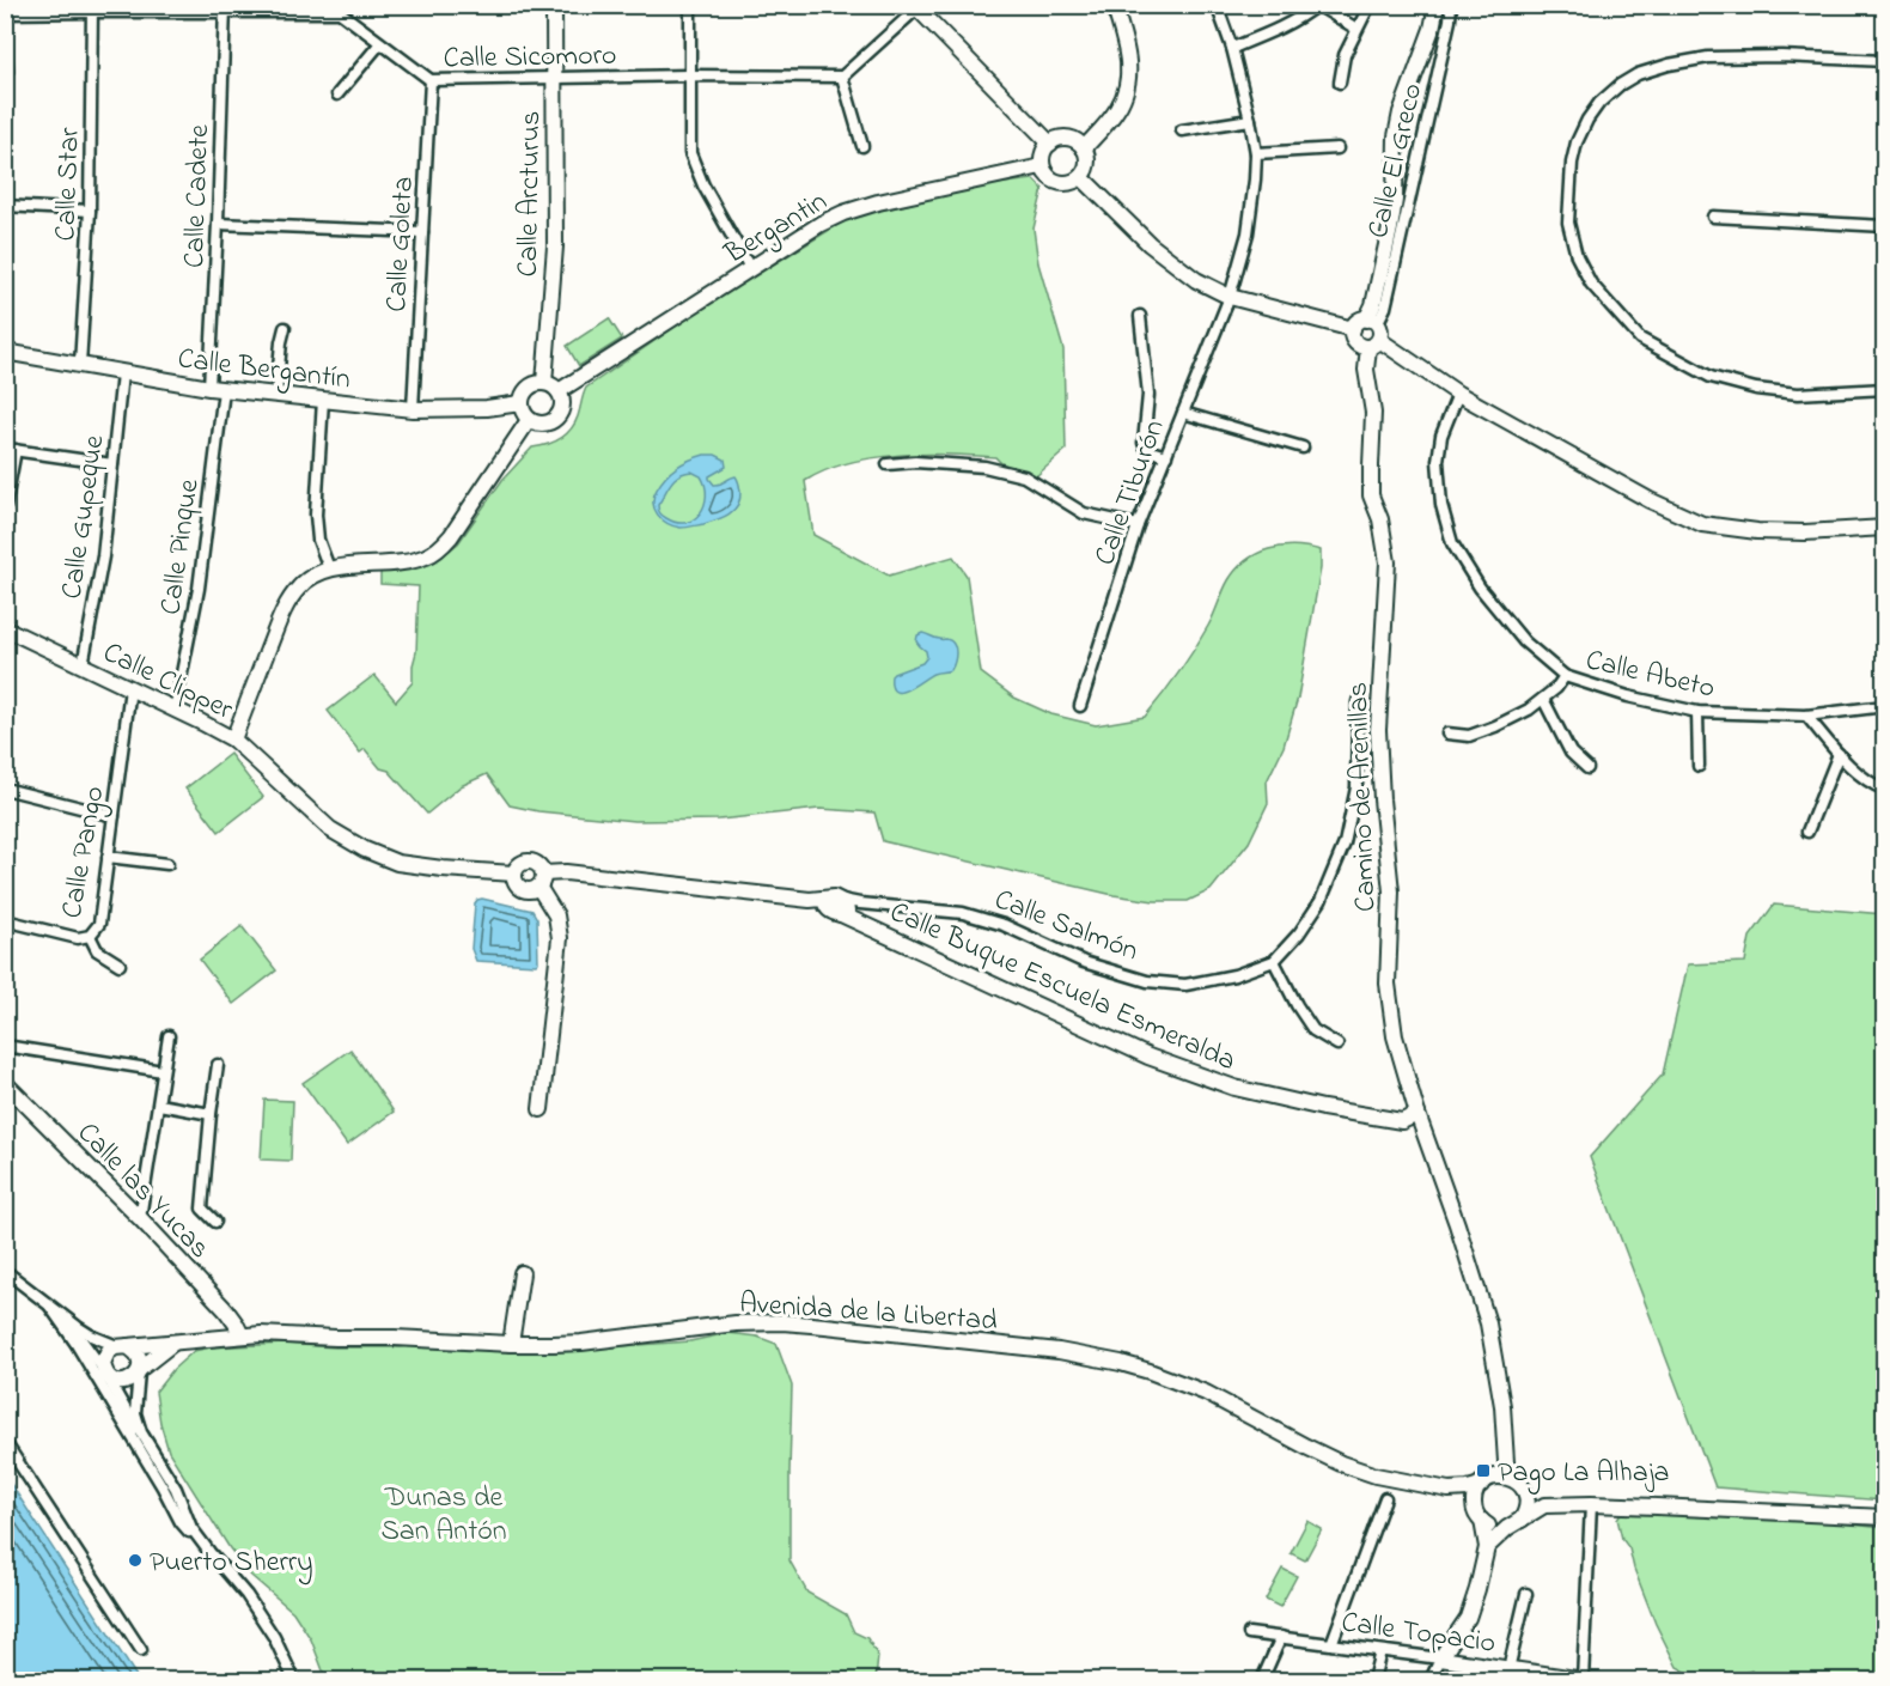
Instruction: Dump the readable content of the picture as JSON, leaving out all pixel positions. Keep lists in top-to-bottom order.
{
  "streets": {
    "street": [
      "Calle Sicomoro",
      "Calle El Greco",
      "Calle Star",
      "Calle Arcturus",
      "Calle Cadete",
      "Bergantin",
      "Calle Goleta",
      "Calle Bergantín",
      "Calle Tiburón",
      "Calle Gupeque",
      "Calle Pinque",
      "Calle Abeto",
      "Calle Clipper",
      "Camino de Arenillas",
      "Calle Pango",
      "Calle Salmón",
      "Calle Buque Escuela Esmeralda",
      "Calle las Yucas",
      "Avenida de la Libertad",
      "Calle Topacio"
    ]
  },
  "crossings": [
    ["Calle Sicomoro", "Calle Star"],
    ["Calle Sicomoro", "Calle Arcturus"],
    ["Calle Sicomoro", "Calle Cadete"],
    ["Calle Sicomoro", "Calle Goleta"],
    ["Calle El Greco", "Camino de Arenillas"],
    ["Calle Star", "Calle Bergantín"],
    ["Calle Arcturus", "Bergantin"],
    ["Calle Arcturus", "Calle Bergantín"],
    ["Calle Arcturus", "Calle Clipper"],
    ["Calle Cadete", "Calle Bergantín"],
    ["Calle Cadete", "Calle Pinque"],
    ["Bergantin", "Calle Bergantín"],
    ["Bergantin", "Calle Clipper"],
    ["Calle Goleta", "Calle Bergantín"],
    ["Calle Bergantín", "Calle Gupeque"],
    ["Calle Bergantín", "Calle Pinque"],
    ["Calle Bergantín", "Calle Clipper"],
    ["Calle Gupeque", "Calle Clipper"],
    ["Calle Pinque", "Calle Clipper"],
    ["Calle Clipper", "Calle Pango"],
    ["Camino de Arenillas", "Calle Buque Escuela Esmeralda"],
    ["Camino de Arenillas", "Avenida de la Libertad"],
    ["Calle Salmón", "Calle Buque Escuela Esmeralda"],
    ["Calle las Yucas", "Avenida de la Libertad"]
  ],
  "parks": ["Dunas de San Antón"],
  "places": {
    "transit": ["Pago La Alhaja"],
    "other": ["Puerto Sherry"]
  }
}
